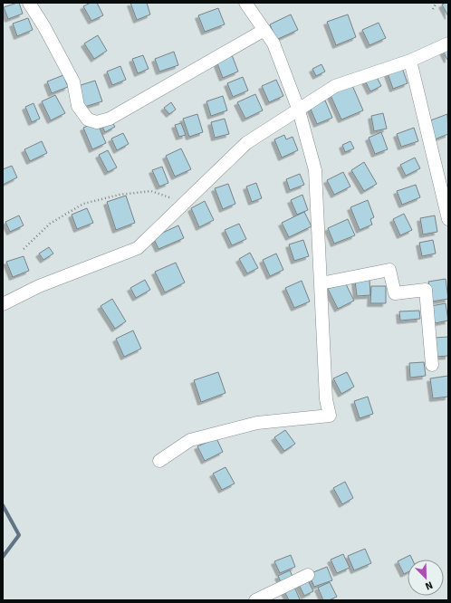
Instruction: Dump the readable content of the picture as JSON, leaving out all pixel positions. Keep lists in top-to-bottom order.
{
  "north": "bottom right"
}
